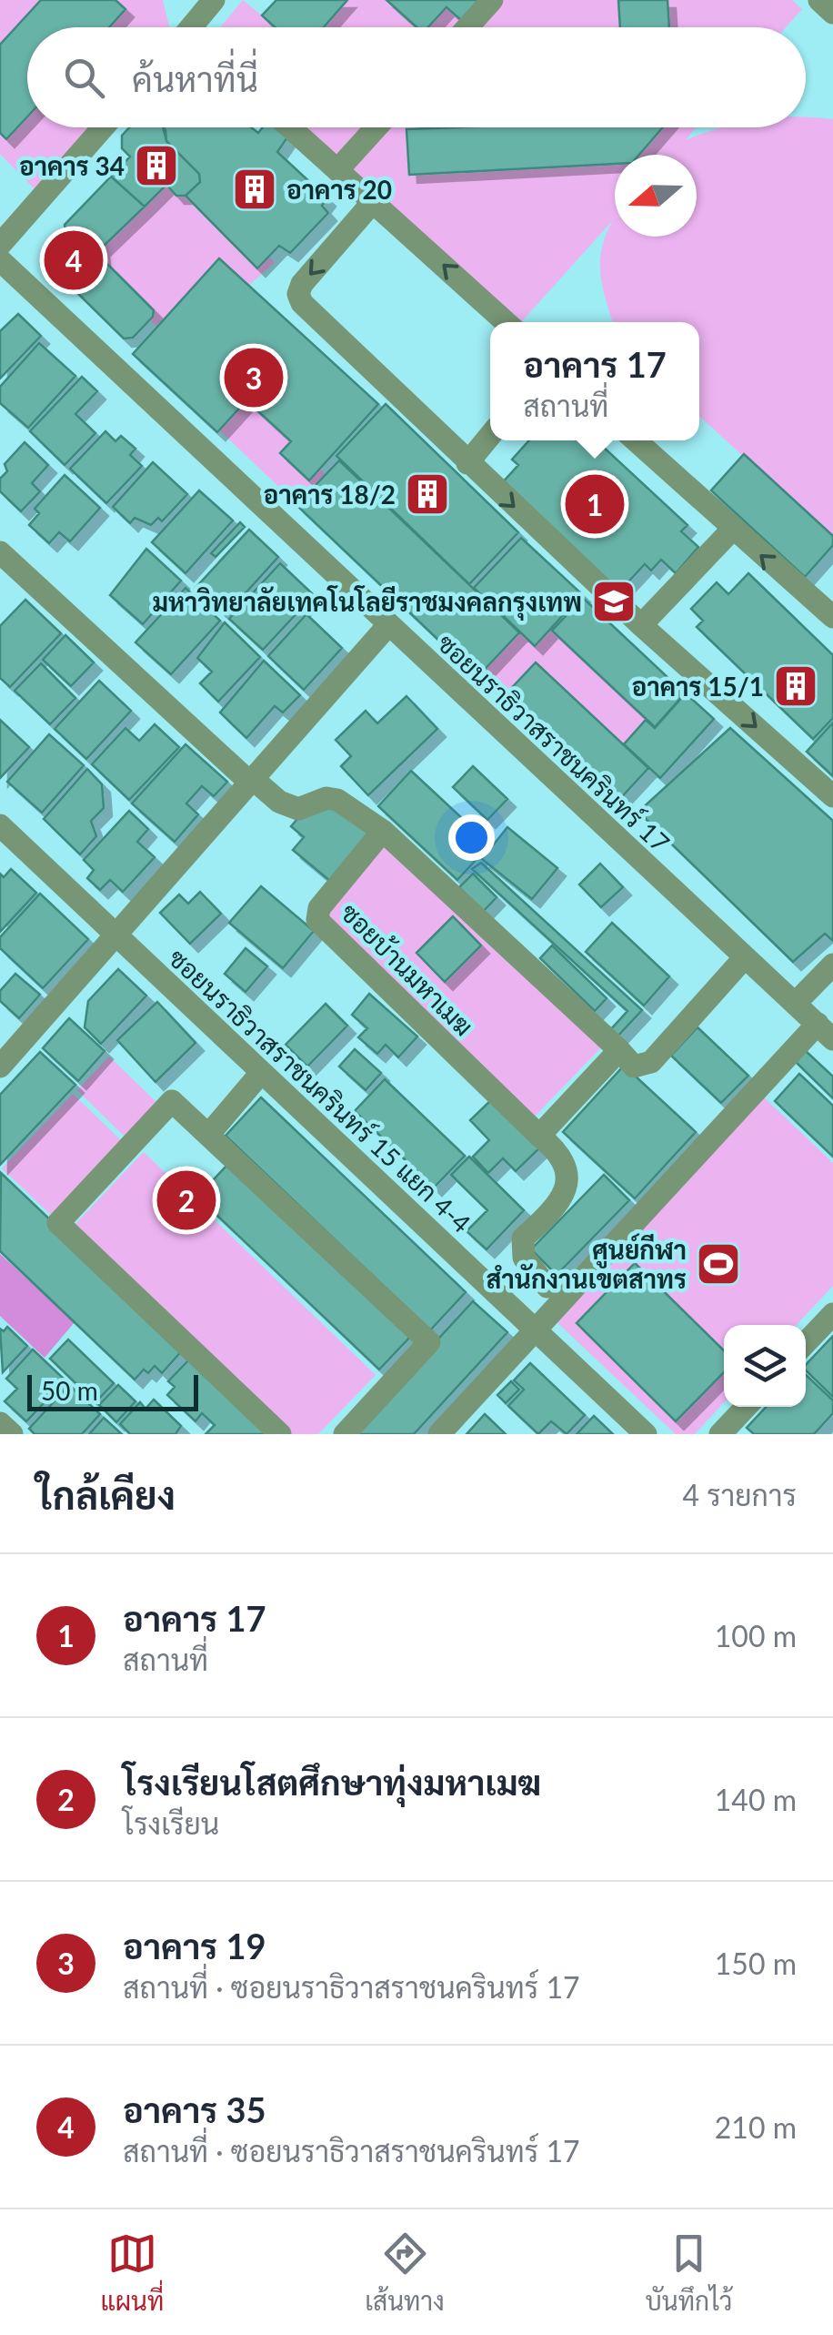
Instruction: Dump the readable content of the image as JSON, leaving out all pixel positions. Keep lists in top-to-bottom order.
{
  "streets": {
    "street": ["ซอยนราธิวาสราชนครินทร์ 17", "ซอยบ้านมหาเมฆ", "ซอยนราธิวาสราชนครินทร์ 15 แยก 4-4"]
  },
  "places": {
    "building": [
      "อาคาร 34",
      "อาคาร 20",
      "อาคาร 18/2",
      "อาคาร 15/1"
    ],
    "school or university": ["มหาวิทยาลัยเทคโนโลยีราชมงคลกรุงเทพ"],
    "sports": ["ศูนย์กีฬา สำนักงานเขตสาทร"]
  },
  "scale_bar": "50 m",
  "north": "left",
  "page": {
    "search": "ค้นหาที่นี่",
    "pins": [
      "4",
      "3",
      "1",
      "2"
    ],
    "popup": ["อาคาร 17", "สถานที่"],
    "scale": "50 m",
    "heading": ["ใกล้เคียง", "4 รายการ"],
    "list": [
      {
        "mark": "1",
        "name": "อาคาร 17",
        "note": "สถานที่",
        "value": "100 m"
      },
      {
        "mark": "2",
        "name": "โรงเรียนโสตศึกษาทุ่งมหาเมฆ",
        "note": "โรงเรียน",
        "value": "140 m"
      },
      {
        "mark": "3",
        "name": "อาคาร 19",
        "note": "สถานที่ · ซอยนราธิวาสราชนครินทร์ 17",
        "value": "150 m"
      },
      {
        "mark": "4",
        "name": "อาคาร 35",
        "note": "สถานที่ · ซอยนราธิวาสราชนครินทร์ 17",
        "value": "210 m"
      }
    ],
    "nav": ["แผนที่", "เส้นทาง", "บันทึกไว้"]
  }
}
